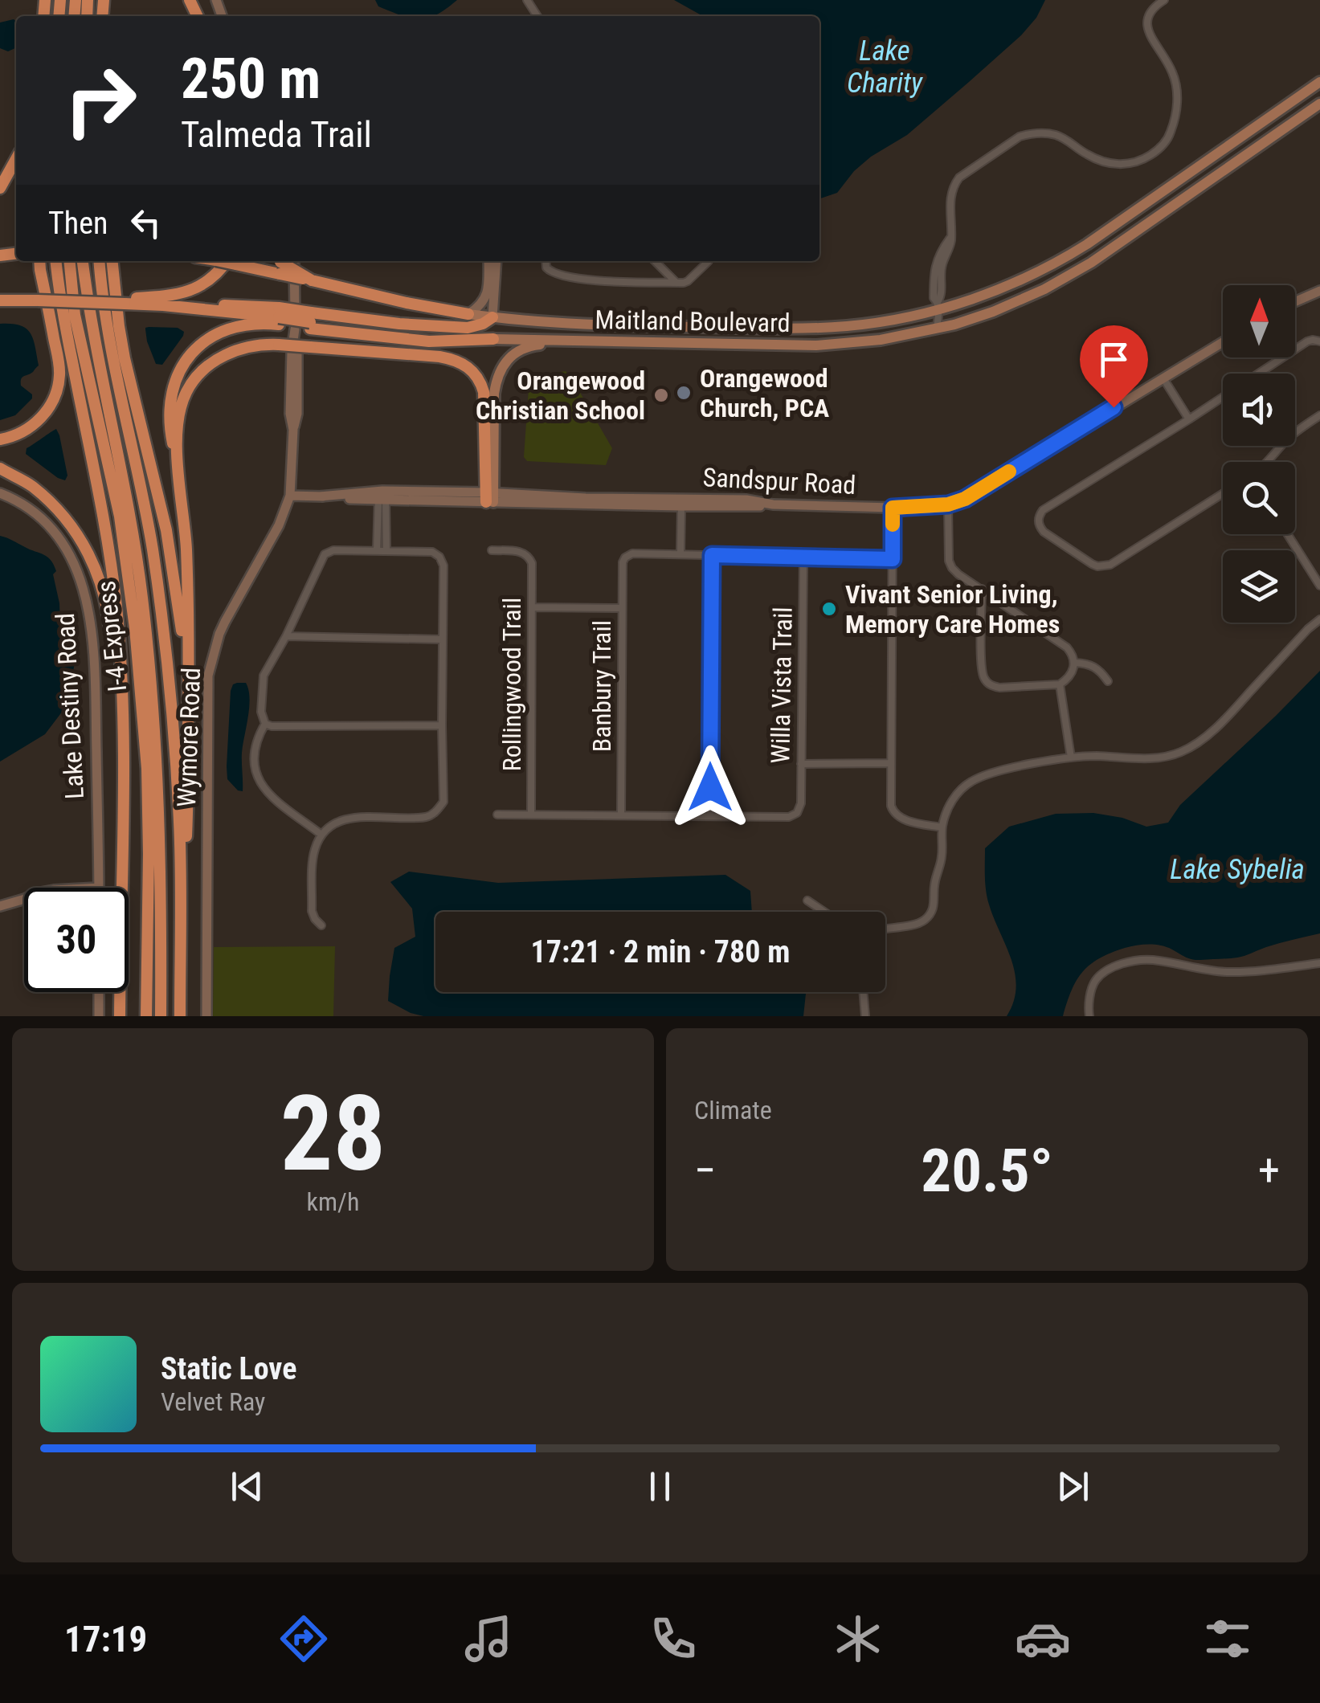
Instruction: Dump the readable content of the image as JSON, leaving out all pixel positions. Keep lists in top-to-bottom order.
{
  "streets": {
    "highway": ["Maitland Boulevard", "I-4 Express"],
    "street": [
      "Sandspur Road",
      "Rollingwood Trail",
      "Willa Vista Trail",
      "Banbury Trail",
      "Lake Destiny Road",
      "Wymore Road"
    ]
  },
  "crossings": [
    ["Sandspur Road", "Wymore Road"]
  ],
  "water": ["Lake Charity", "Lake Sybelia"],
  "places": ["Orangewood Church, PCA", "Orangewood Christian School", "Vivant Senior Living, Memory Care Homes"],
  "north": "top",
  "page": {
    "turn": ["250 m", "Talmeda Trail"],
    "then": "Then",
    "limit": "30",
    "trip": "17:21 · 2 min · 780 m",
    "tile": [
      ["28", "km/h"],
      "Climate"
    ],
    "heat": ["−", "20.5°", "+"],
    "song": ["Static Love", "Velvet Ray"],
    "tabs": "17:19"
  }
}
